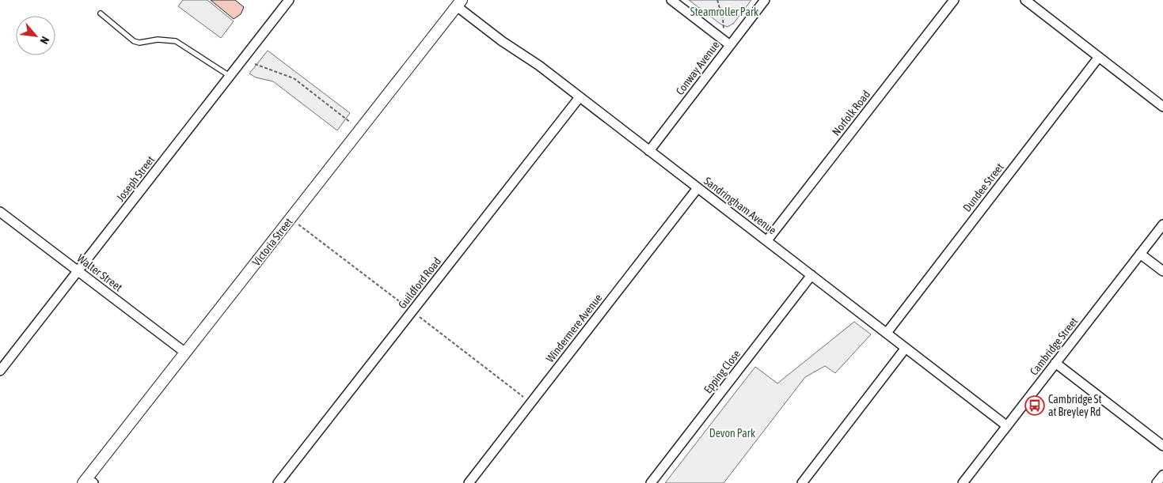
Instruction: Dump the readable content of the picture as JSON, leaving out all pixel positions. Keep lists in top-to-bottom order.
{
  "streets": {
    "street": [
      "Conway Avenue",
      "Norfolk Road",
      "Joseph Street",
      "Dundee Street",
      "Sandringham Avenue",
      "Victoria Street",
      "Walter Street",
      "Guildford Road",
      "Windermere Avenue",
      "Cambridge Street",
      "Epping Close"
    ]
  },
  "crossings": [
    ["Conway Avenue", "Sandringham Avenue"],
    ["Norfolk Road", "Sandringham Avenue"],
    ["Joseph Street", "Walter Street"],
    ["Dundee Street", "Sandringham Avenue"],
    ["Sandringham Avenue", "Victoria Street"],
    ["Sandringham Avenue", "Guildford Road"],
    ["Sandringham Avenue", "Windermere Avenue"],
    ["Sandringham Avenue", "Cambridge Street"],
    ["Sandringham Avenue", "Epping Close"],
    ["Victoria Street", "Walter Street"]
  ],
  "parks": ["Steamroller Park", "Devon Park"],
  "places": {
    "bus stop": ["Cambridge St at Breyley Rd"]
  },
  "north": "bottom right"
}
